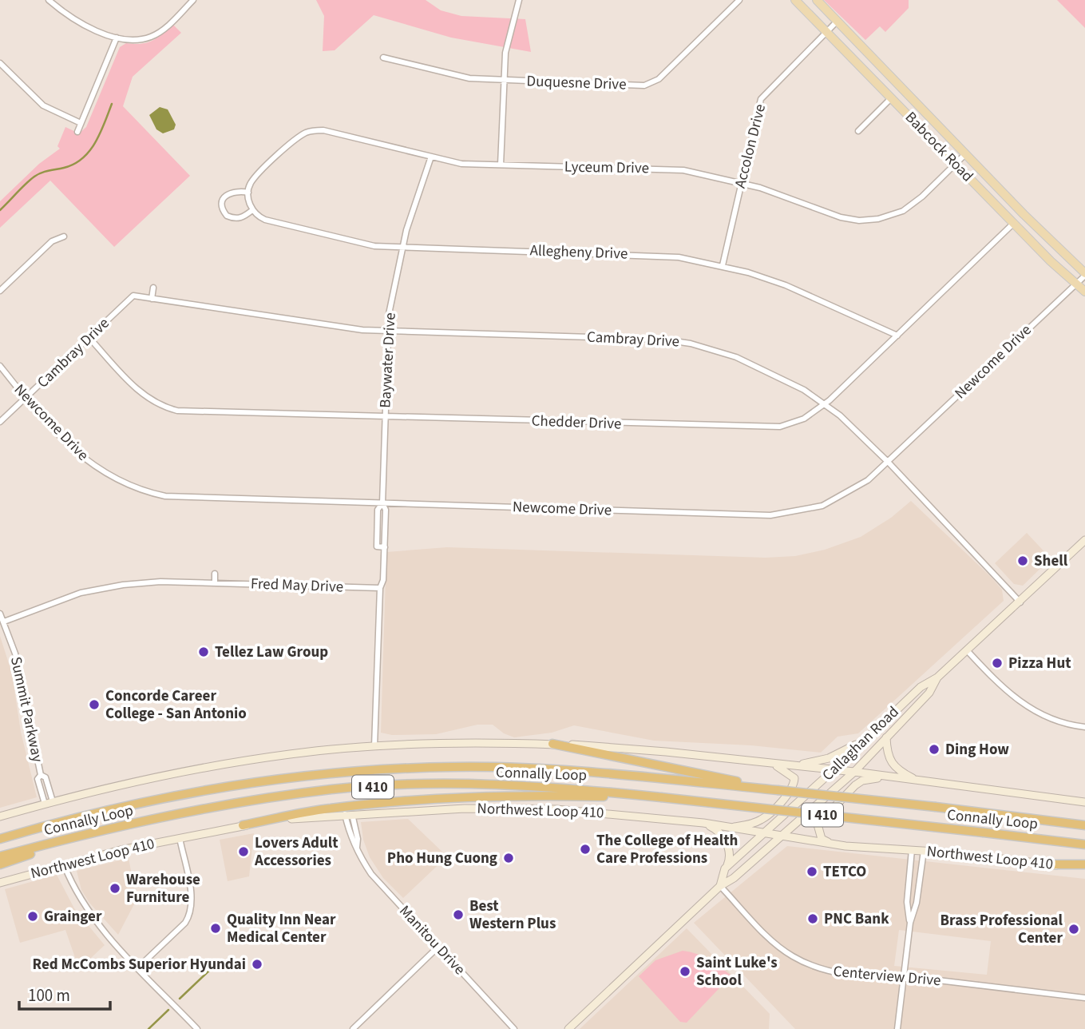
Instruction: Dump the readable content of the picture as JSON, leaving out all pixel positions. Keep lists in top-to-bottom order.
{
  "streets": {
    "highway": ["Connally Loop", "I 410"],
    "main road": ["Babcock Road", "Callaghan Road", "Northwest Loop 410"],
    "street": [
      "Duquesne Drive",
      "Accolon Drive",
      "Lyceum Drive",
      "Allegheny Drive",
      "Cambray Drive",
      "Baywater Drive",
      "Newcome Drive",
      "Chedder Drive",
      "Fred May Drive",
      "Summit Parkway",
      "Manitou Drive",
      "Centerview Drive"
    ]
  },
  "crossings": [
    ["Accolon Drive", "Babcock Road"],
    ["Accolon Drive", "Lyceum Drive"],
    ["Accolon Drive", "Allegheny Drive"],
    ["Babcock Road", "Lyceum Drive"],
    ["Babcock Road", "Newcome Drive"],
    ["Babcock Road", "Chedder Drive"],
    ["Lyceum Drive", "Allegheny Drive"],
    ["Lyceum Drive", "Baywater Drive"],
    ["Allegheny Drive", "Baywater Drive"],
    ["Allegheny Drive", "Chedder Drive"],
    ["Cambray Drive", "Baywater Drive"],
    ["Cambray Drive", "Newcome Drive"],
    ["Cambray Drive", "Chedder Drive"],
    ["Cambray Drive", "Callaghan Road"],
    ["Baywater Drive", "Newcome Drive"],
    ["Baywater Drive", "Chedder Drive"],
    ["Baywater Drive", "Fred May Drive"],
    ["Fred May Drive", "Summit Parkway"],
    ["Callaghan Road", "Northwest Loop 410"],
    ["Callaghan Road", "Centerview Drive"],
    ["Northwest Loop 410", "Manitou Drive"]
  ],
  "places": [
    "Shell",
    "Tellez Law Group",
    "Pizza Hut",
    "Concorde Career College - San Antonio",
    "Ding How",
    "The College of Health Care Professions",
    "Lovers Adult Accessories",
    "Pho Hung Cuong",
    "TETCO",
    "Warehouse Furniture",
    "Best Western Plus",
    "Grainger",
    "PNC Bank",
    "Quality Inn Near Medical Center",
    "Brass Professional Center",
    "Red McCombs Superior Hyundai",
    "Saint Luke's School"
  ],
  "scale_bar": "100 m"
}
